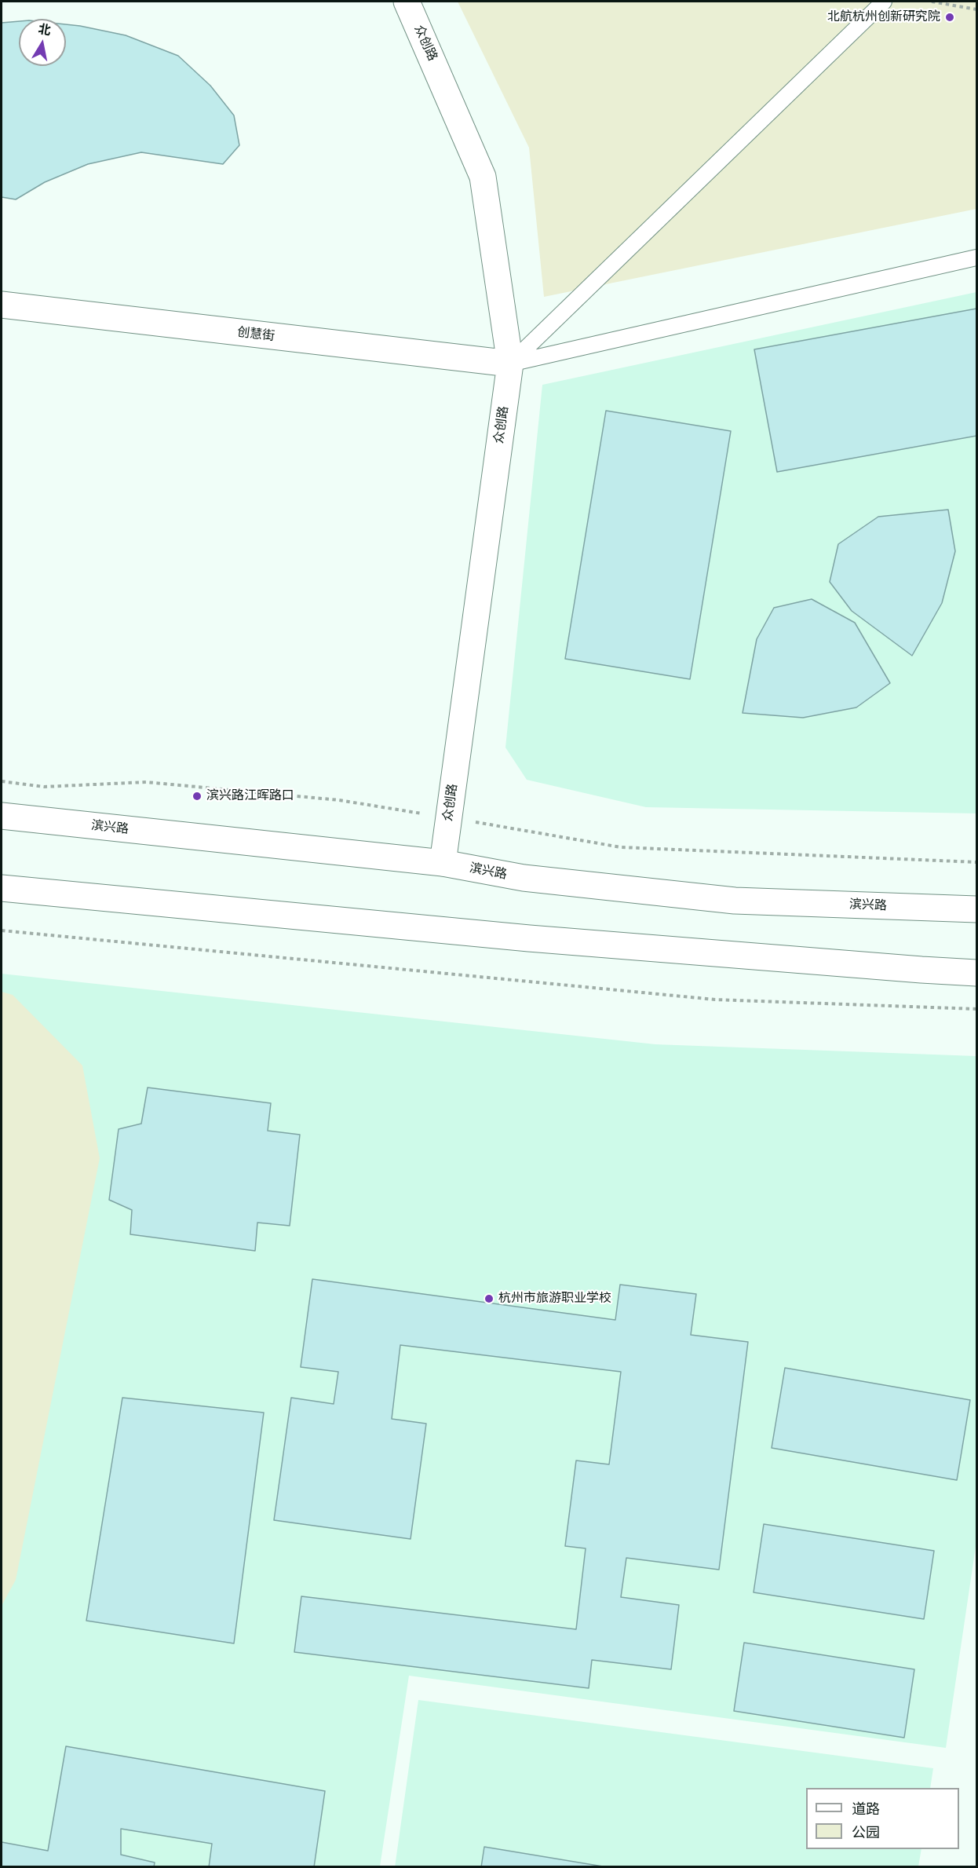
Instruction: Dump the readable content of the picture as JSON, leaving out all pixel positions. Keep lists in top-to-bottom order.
{
  "streets": {
    "main road": ["众创路", "创慧街", "滨兴路"]
  },
  "crossings": [
    ["众创路", "创慧街"],
    ["众创路", "滨兴路"]
  ],
  "places": ["北航杭州创新研究院", "滨兴路江晖路口", "杭州市旅游职业学校"],
  "legend": ["道路", "公园"],
  "north": "top"
}
